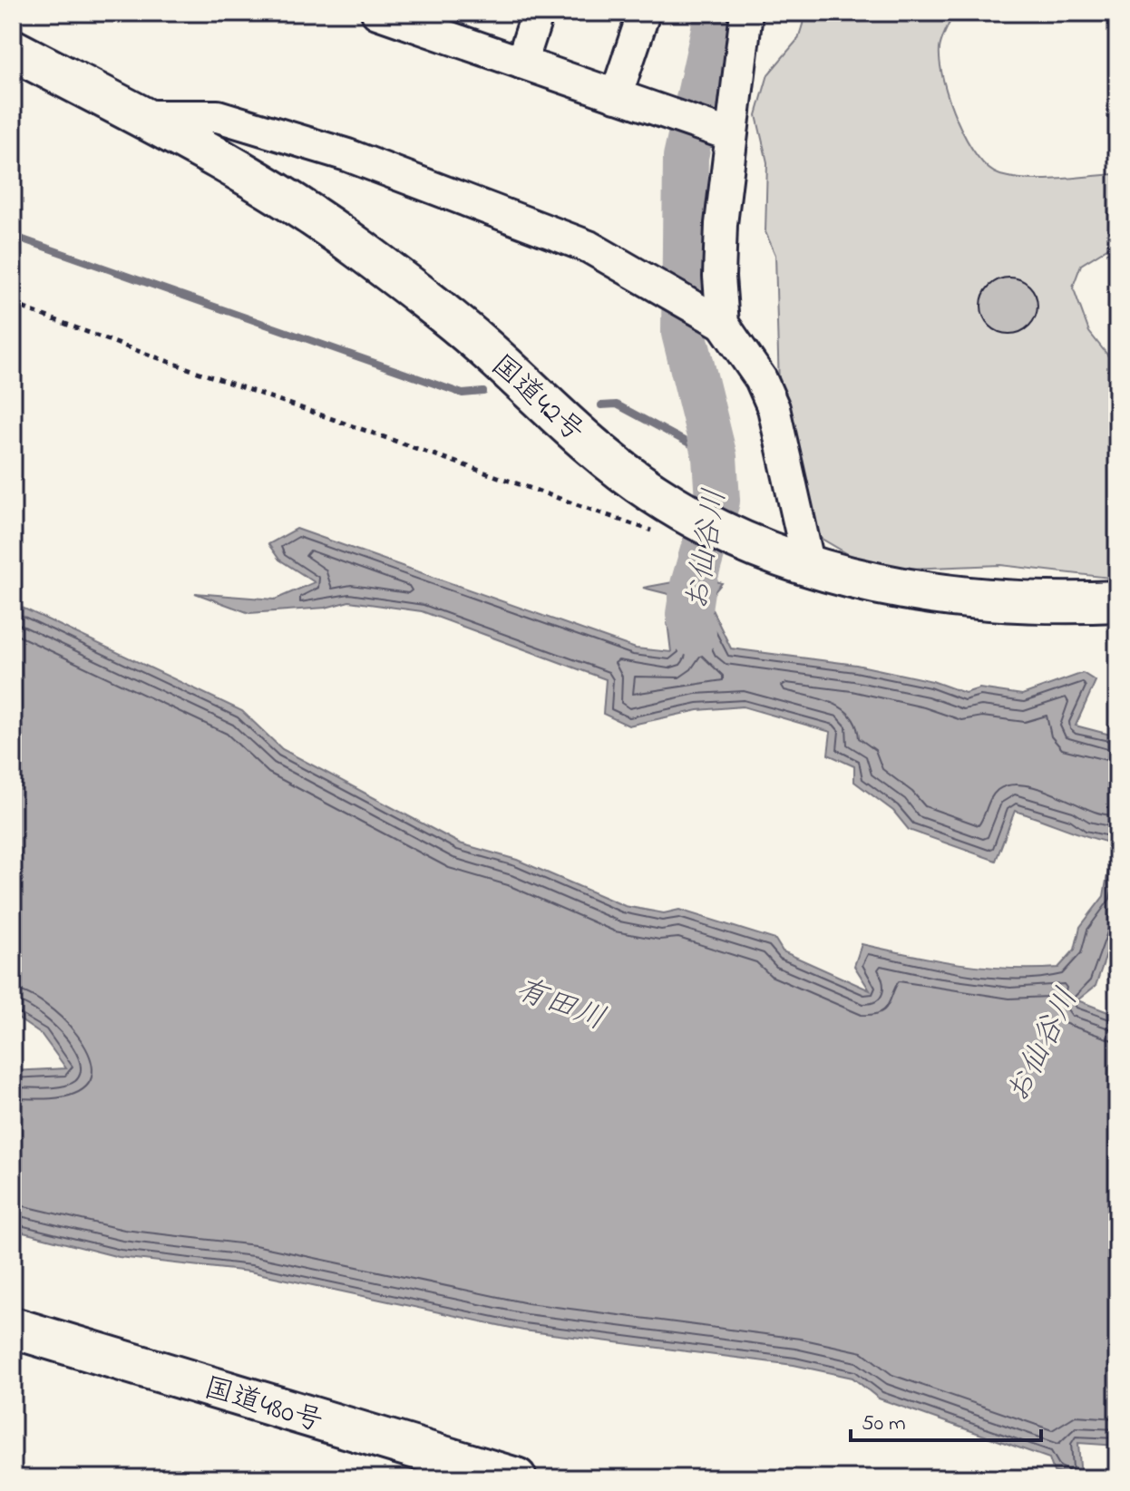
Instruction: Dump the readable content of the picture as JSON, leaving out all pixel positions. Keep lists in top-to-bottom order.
{
  "streets": {
    "highway": ["国道42号", "国道480号"]
  },
  "water": ["お仙谷川", "有田川"],
  "scale_bar": "50 m"
}
